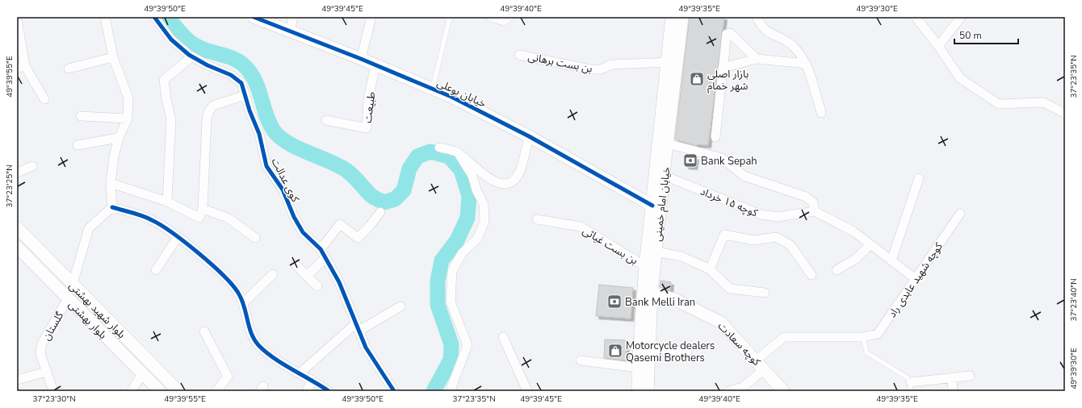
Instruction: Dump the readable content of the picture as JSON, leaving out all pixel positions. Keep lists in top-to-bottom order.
{
  "streets": {
    "main road": [
      "خیابان بوعلی",
      "خیابان امام خمینی",
      "بلوار شهید بهشتی",
      "بلوار بهشتی",
      "کوچه سعادت"
    ],
    "street": [
      "بن بست برهانی",
      "طبيعت",
      "کوی عدالت",
      "کوچه ۱۵ خرداد",
      "بن بست غیاثی",
      "کوچه شهید عابدی راد",
      "گلستان"
    ]
  },
  "crossings": [
    ["بن بست برهانی", "خیابان امام خمینی"],
    ["خیابان بوعلی", "طبيعت"],
    ["خیابان بوعلی", "خیابان امام خمینی"],
    ["کوچه ۱۵ خرداد", "خیابان امام خمینی"],
    ["خیابان امام خمینی", "بن بست غیاثی"],
    ["خیابان امام خمینی", "کوچه سعادت"],
    ["کوچه شهید عابدی راد", "کوچه سعادت"],
    ["بلوار بهشتی", "گلستان"]
  ],
  "places": {
    "shop": ["بازار اصلی شهر خمام", "Motorcycle dealers Qasemi Brothers"],
    "bank": ["Bank Sepah", "Bank Melli Iran"]
  },
  "scale_bar": "50 m",
  "coordinates": [
    "49°39'50\"E",
    "49°39'45\"E",
    "49°39'40\"E",
    "49°39'35\"E",
    "49°39'30\"E",
    "37°23'35\"N",
    "49°39'55\"E",
    "37°23'25\"N",
    "37°23'40\"N",
    "37°23'30\"N"
  ]
}
